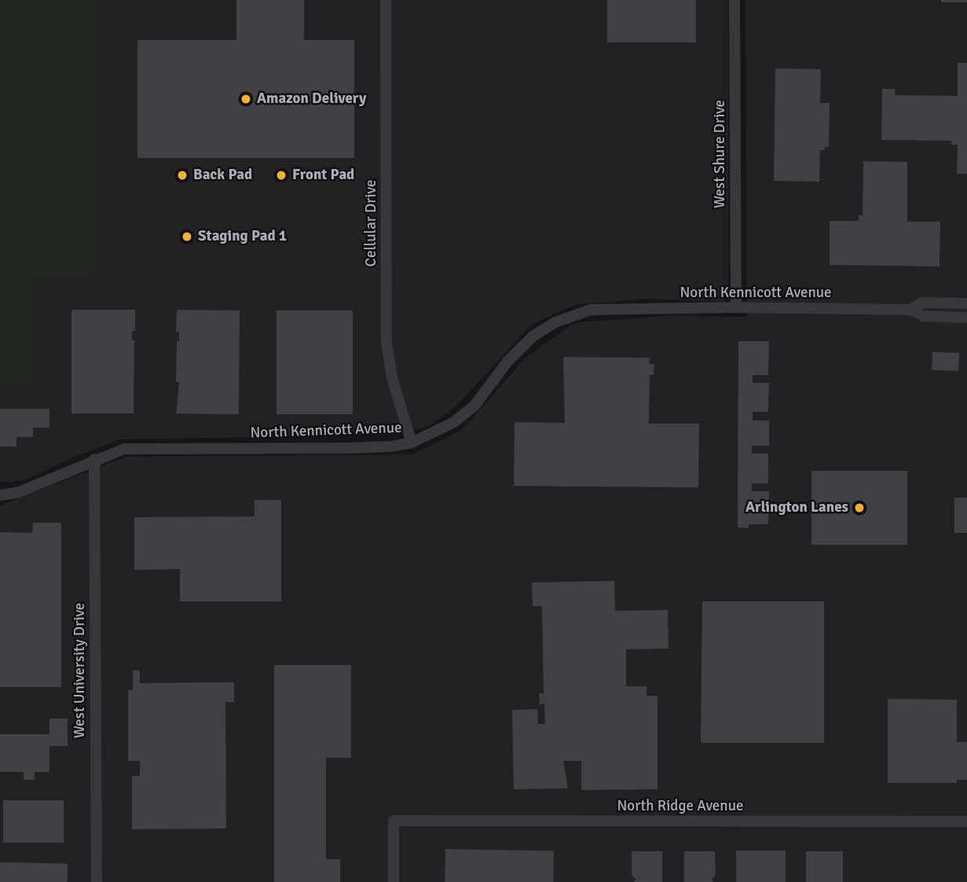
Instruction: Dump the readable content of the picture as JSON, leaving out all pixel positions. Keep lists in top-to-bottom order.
{
  "streets": {
    "street": [
      "West Shure Drive",
      "Cellular Drive",
      "North Kennicott Avenue",
      "West University Drive",
      "North Ridge Avenue"
    ]
  },
  "crossings": [
    ["West Shure Drive", "North Kennicott Avenue"],
    ["Cellular Drive", "North Kennicott Avenue"],
    ["North Kennicott Avenue", "West University Drive"]
  ],
  "places": [
    "Amazon Delivery",
    "Back Pad",
    "Front Pad",
    "Staging Pad 1",
    "Arlington Lanes"
  ]
}
